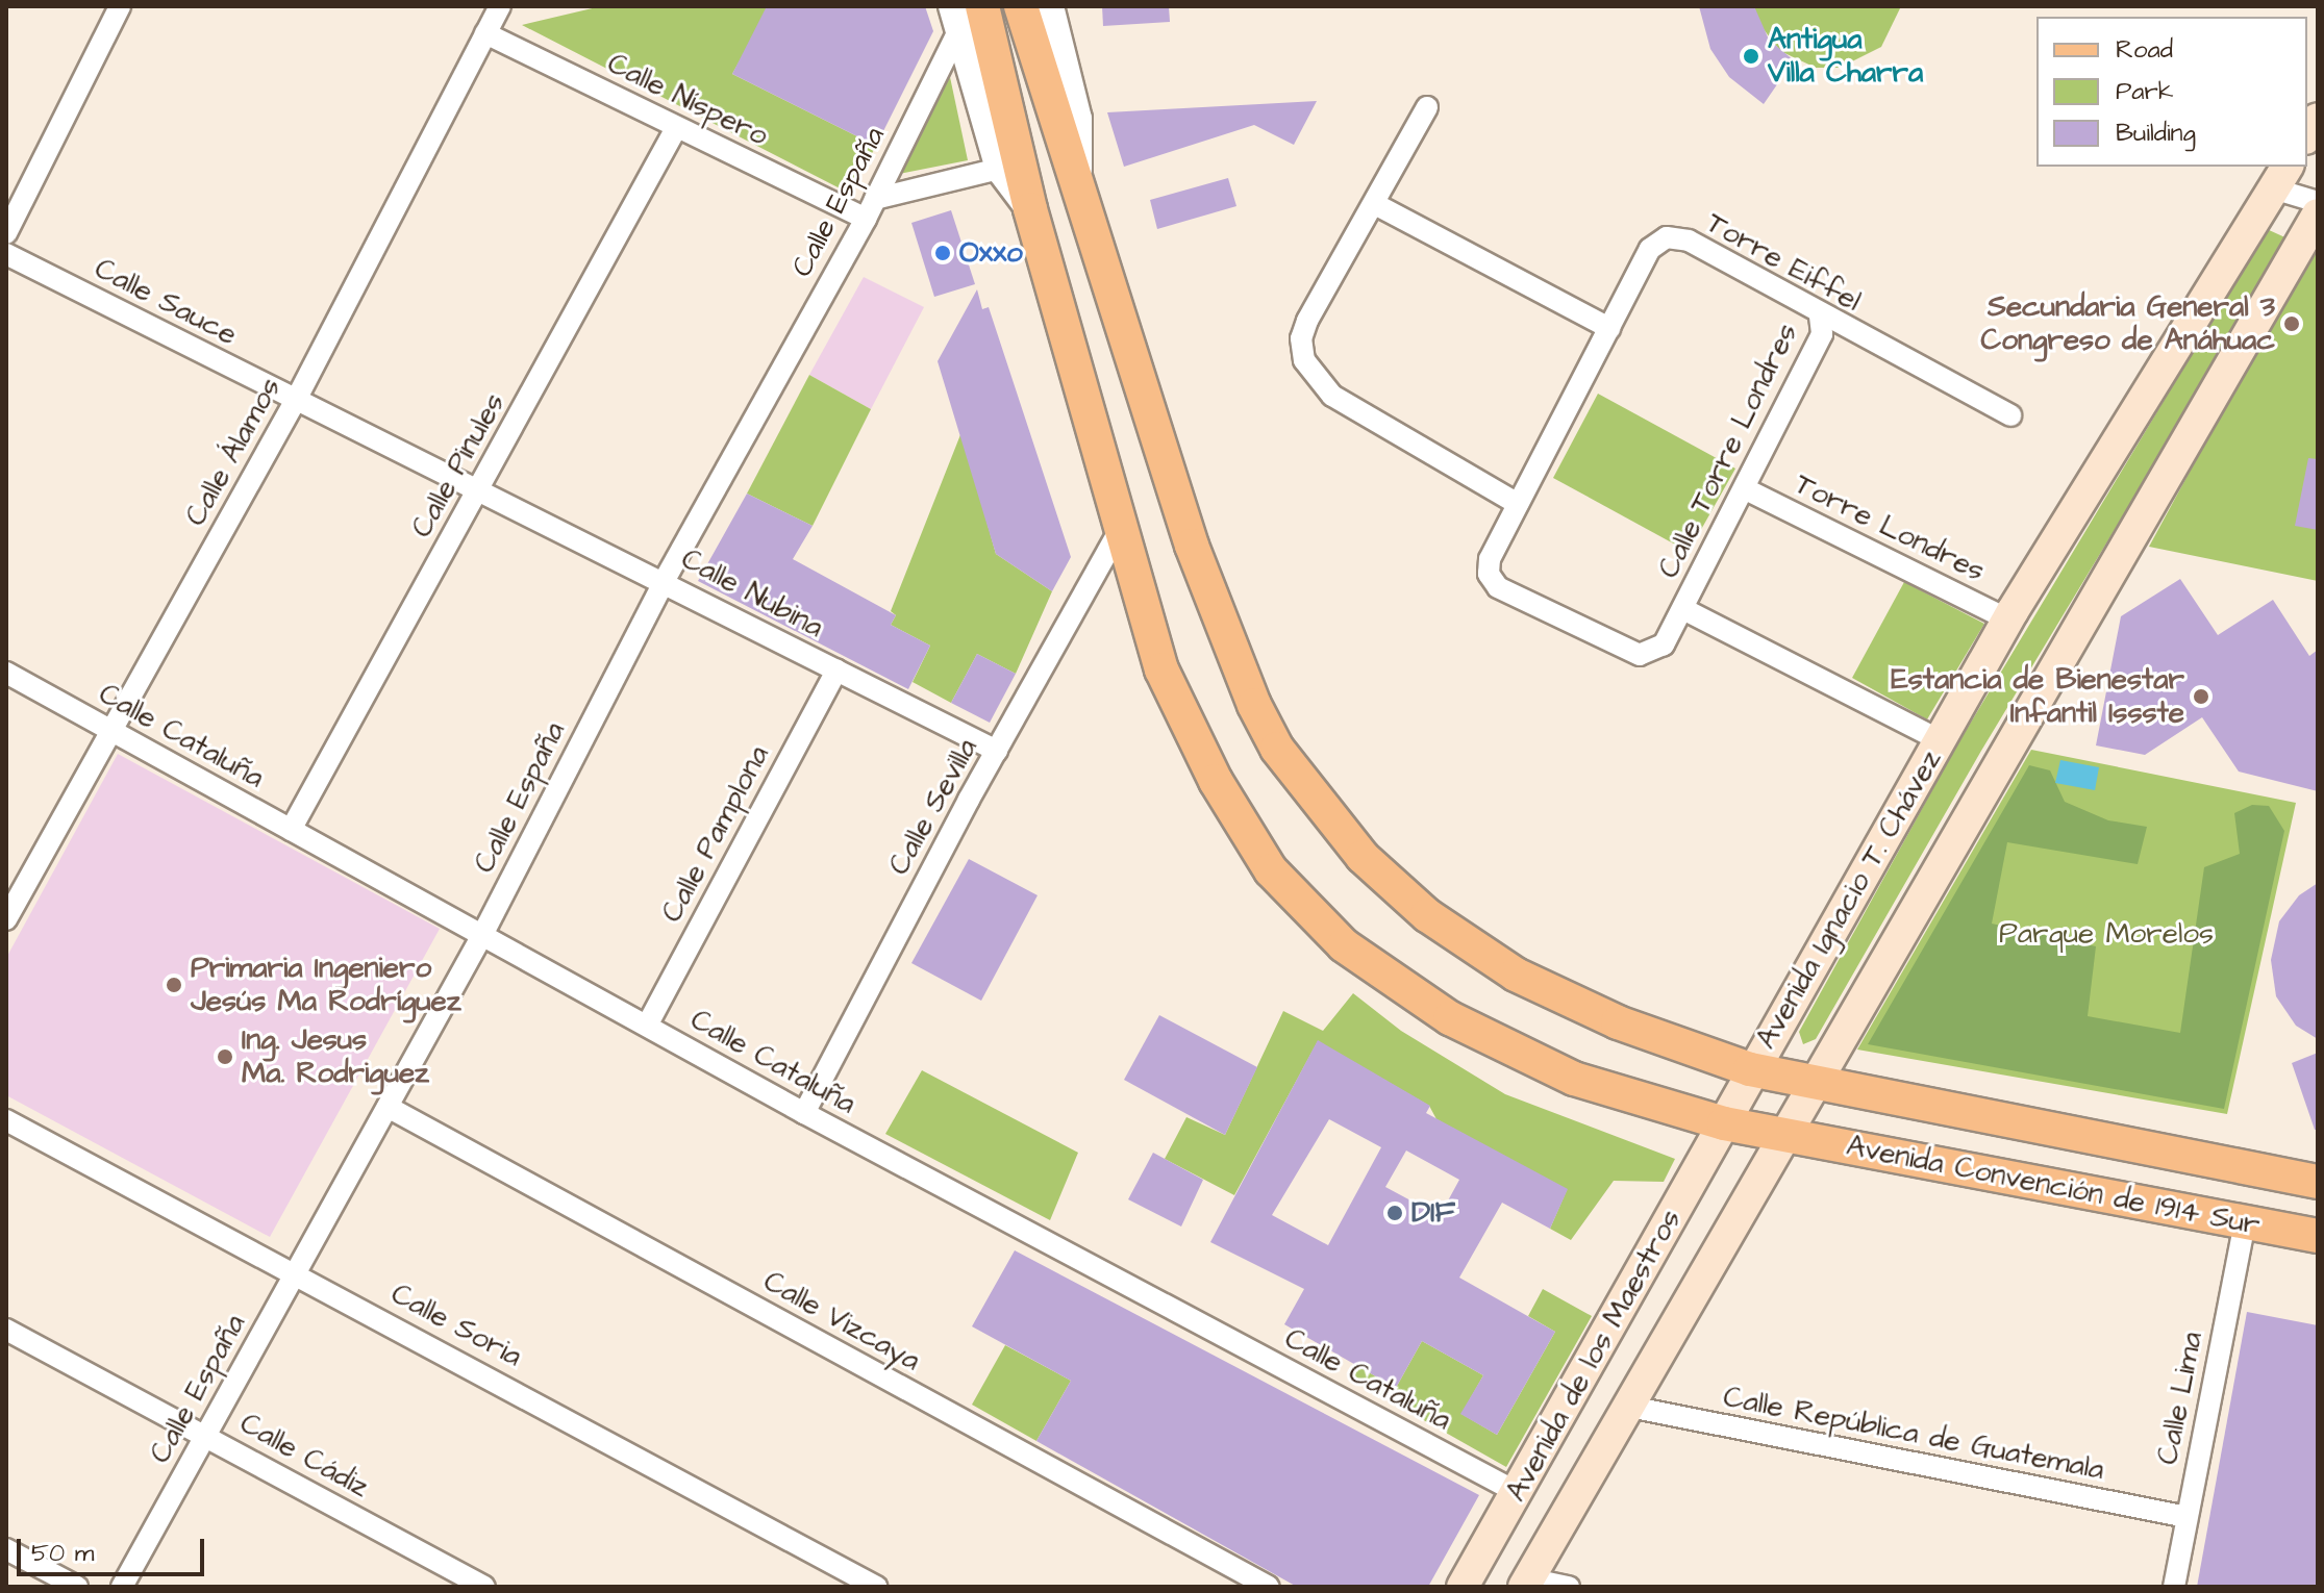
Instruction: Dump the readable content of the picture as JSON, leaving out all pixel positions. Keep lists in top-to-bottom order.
{
  "streets": {
    "main road": ["Avenida Ignacio T. Chávez", "Avenida Convención de 1914 Sur", "Avenida de los Maestros"],
    "street": [
      "Calle Níspero",
      "Calle España",
      "Torre Eiffel",
      "Calle Sauce",
      "Calle Torre Londres",
      "Calle Álamos",
      "Calle Pinules",
      "Torre Londres",
      "Calle Nubina",
      "Calle Cataluña",
      "Calle Sevilla",
      "Calle Pamplona",
      "Calle Vizcaya",
      "Calle Soria",
      "Calle Lima",
      "Calle República de Guatemala",
      "Calle Cádiz"
    ]
  },
  "crossings": [
    ["Calle Níspero", "Calle España"],
    ["Calle Níspero", "Calle Álamos"],
    ["Calle Níspero", "Calle Pinules"],
    ["Calle España", "Calle Nubina"],
    ["Calle España", "Calle Cataluña"],
    ["Calle España", "Avenida Convención de 1914 Sur"],
    ["Calle España", "Calle Vizcaya"],
    ["Calle España", "Calle Soria"],
    ["Calle España", "Calle Cádiz"],
    ["Torre Eiffel", "Calle Torre Londres"],
    ["Calle Sauce", "Calle Álamos"],
    ["Calle Sauce", "Calle Pinules"],
    ["Calle Sauce", "Calle Nubina"],
    ["Calle Torre Londres", "Torre Londres"],
    ["Calle Álamos", "Calle Cataluña"],
    ["Calle Pinules", "Calle Nubina"],
    ["Calle Pinules", "Calle Cataluña"],
    ["Torre Londres", "Avenida Ignacio T. Chávez"],
    ["Calle Nubina", "Calle Sevilla"],
    ["Calle Nubina", "Calle Pamplona"],
    ["Calle Cataluña", "Calle Sevilla"],
    ["Calle Cataluña", "Calle Pamplona"],
    ["Calle Cataluña", "Avenida de los Maestros"],
    ["Calle Sevilla", "Avenida Convención de 1914 Sur"],
    ["Avenida Ignacio T. Chávez", "Avenida Convención de 1914 Sur"],
    ["Avenida Ignacio T. Chávez", "Avenida de los Maestros"],
    ["Avenida Convención de 1914 Sur", "Avenida de los Maestros"],
    ["Avenida Convención de 1914 Sur", "Calle Lima"],
    ["Avenida de los Maestros", "Calle República de Guatemala"],
    ["Calle Lima", "Calle República de Guatemala"]
  ],
  "parks": ["Parque Morelos"],
  "places": [
    "Antigua Villa Charra",
    "Oxxo",
    "Secundaria General 3 Congreso de Anáhuac",
    "Estancia de Bienestar Infantil Issste",
    "Primaria Ingeniero Jesús Ma Rodríguez",
    "Ing. Jesus Ma. Rodriguez",
    "DIF"
  ],
  "legend": ["Road", "Park", "Building"],
  "scale_bar": "50 m"
}
